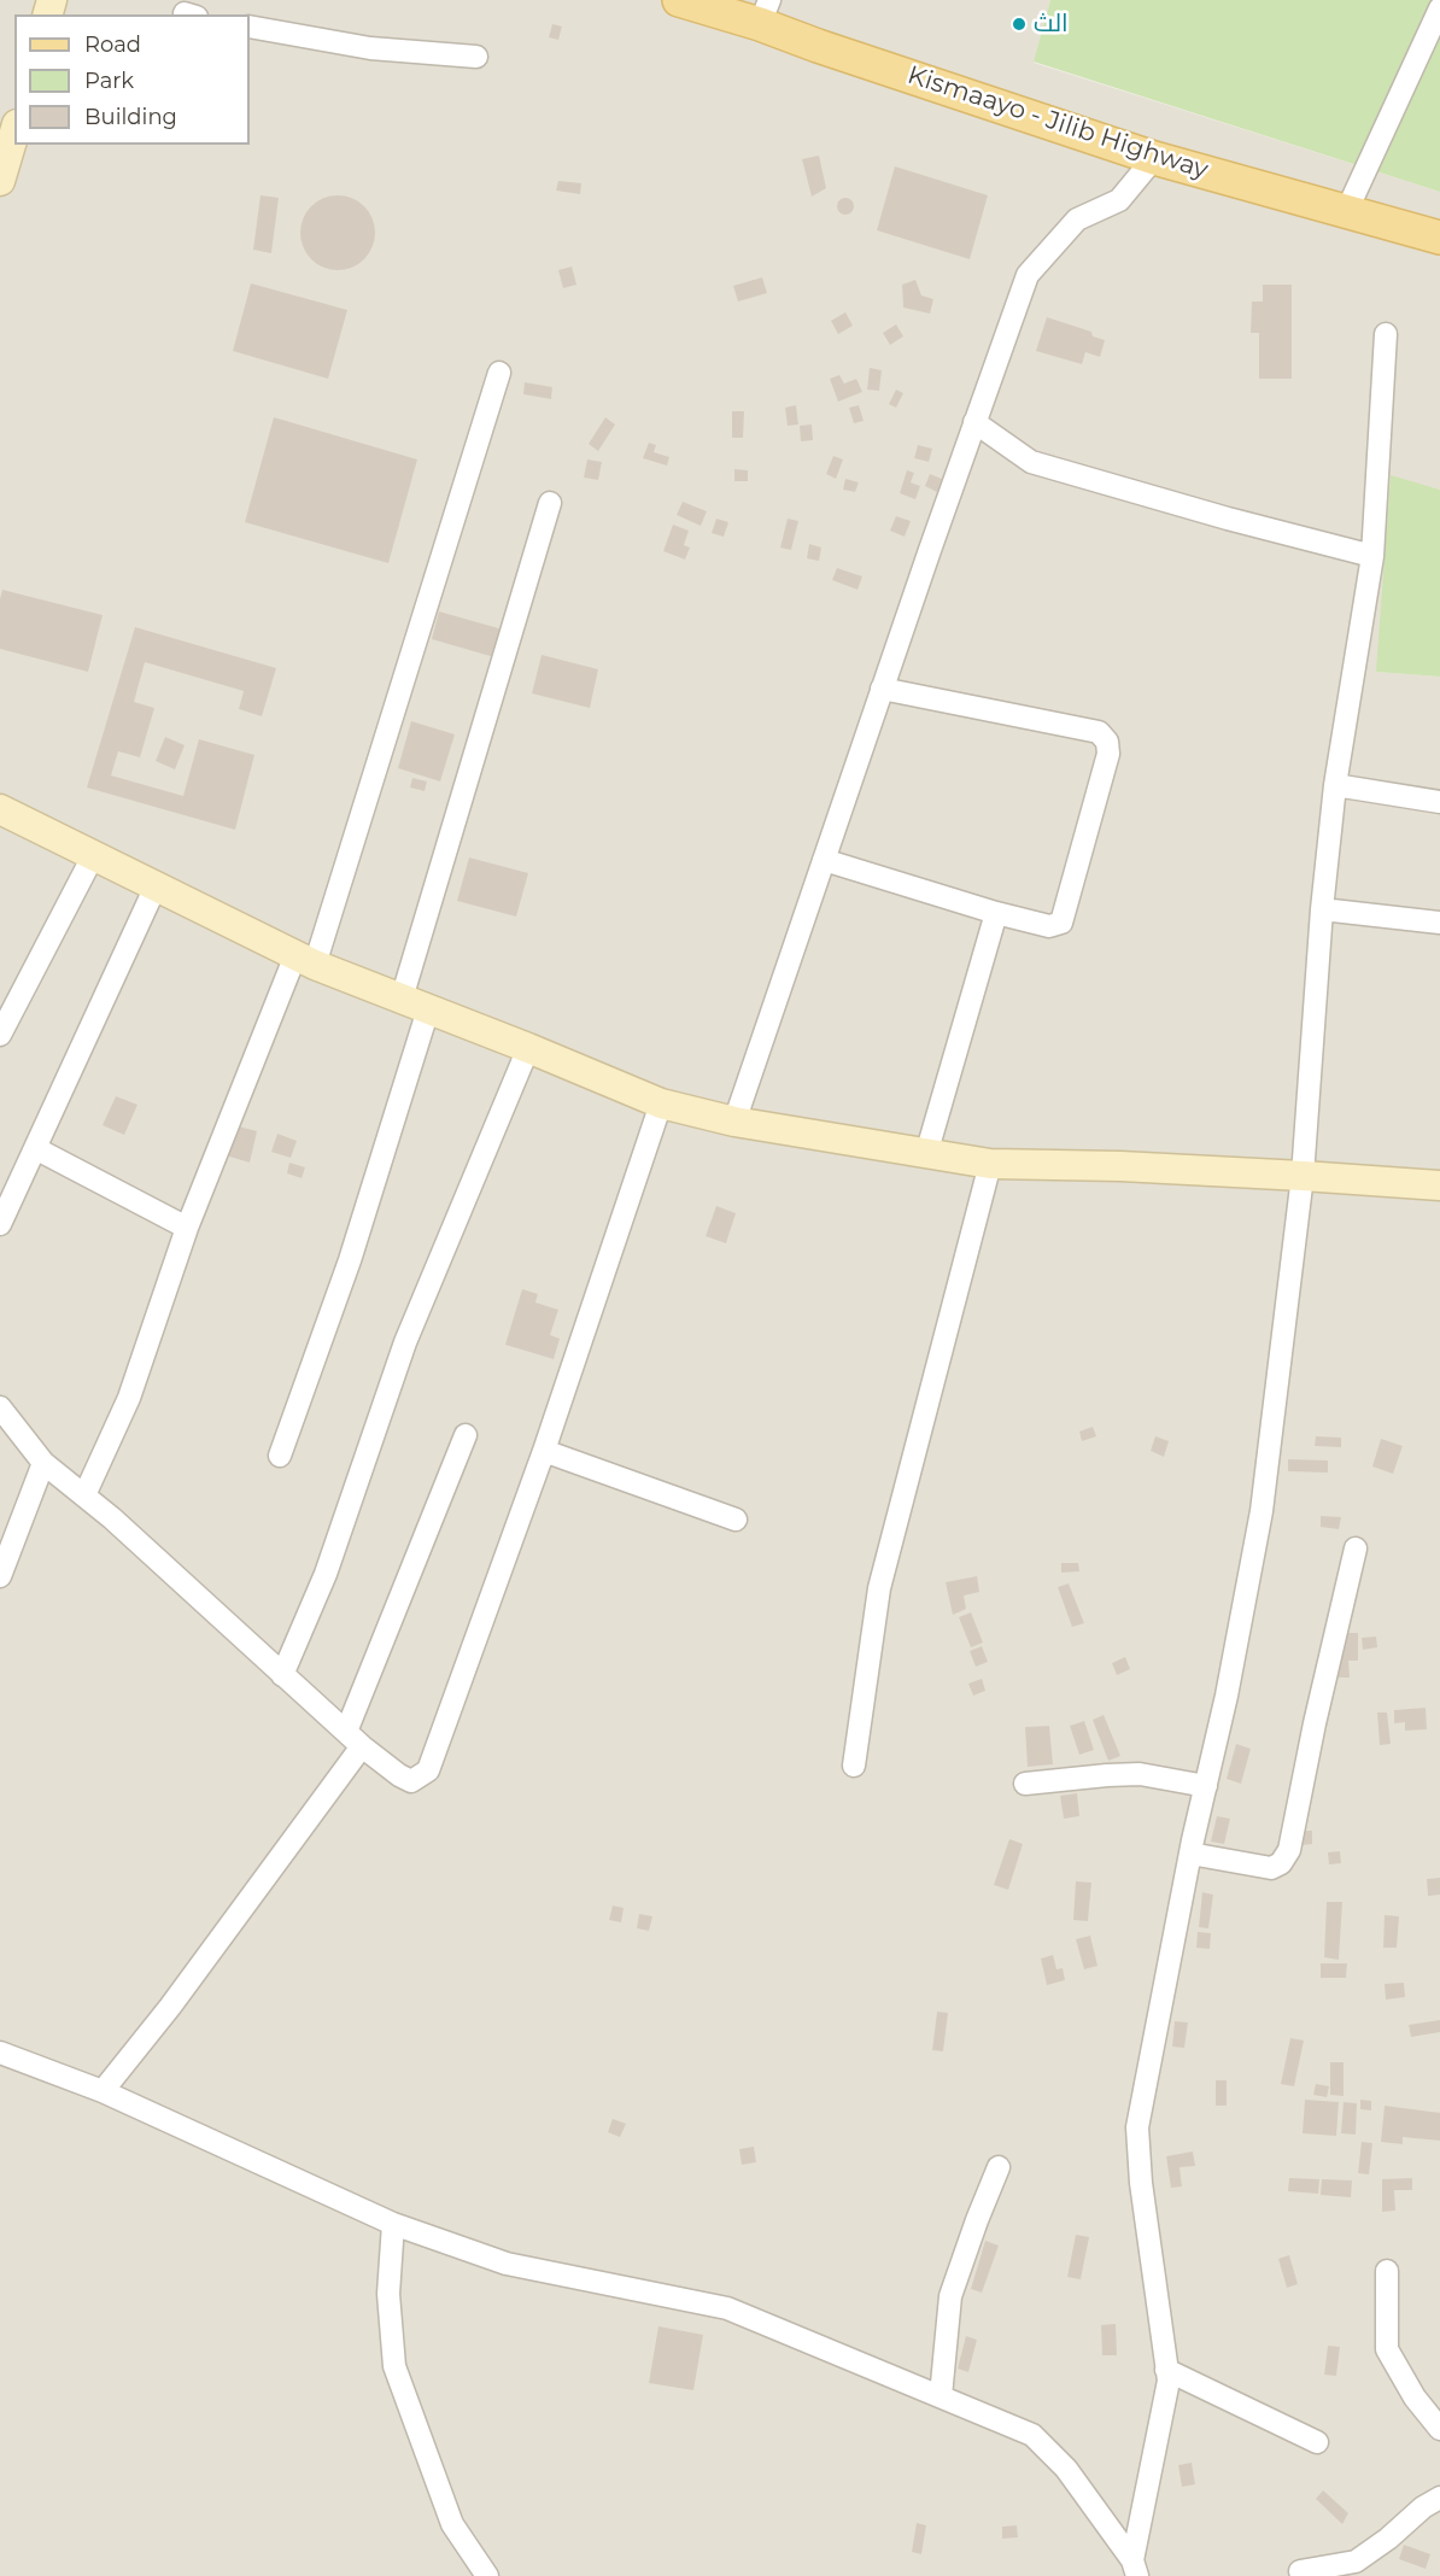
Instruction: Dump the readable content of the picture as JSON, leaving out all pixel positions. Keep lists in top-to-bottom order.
{
  "streets": {
    "main road": ["Kismaayo - Jilib Highway"]
  },
  "places": ["الث"],
  "legend": ["Road", "Park", "Building"]
}
